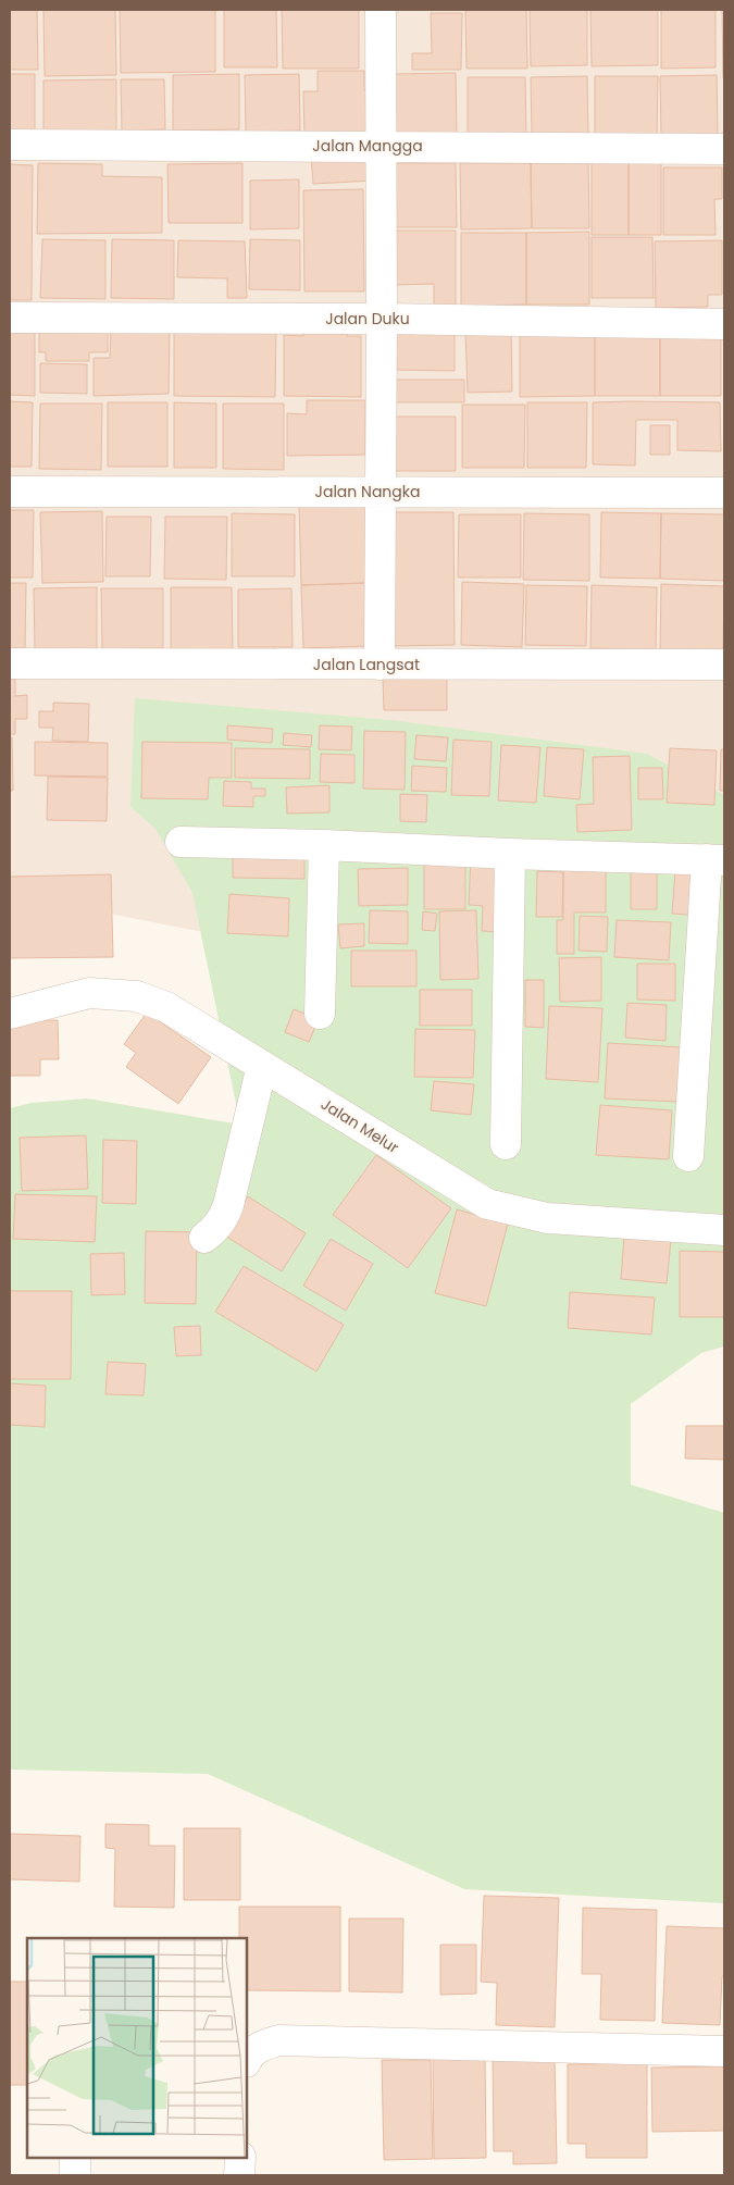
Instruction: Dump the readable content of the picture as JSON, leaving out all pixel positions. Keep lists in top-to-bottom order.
{
  "streets": {
    "street": [
      "Jalan Mangga",
      "Jalan Duku",
      "Jalan Nangka",
      "Jalan Langsat",
      "Jalan Melur"
    ]
  }
}
